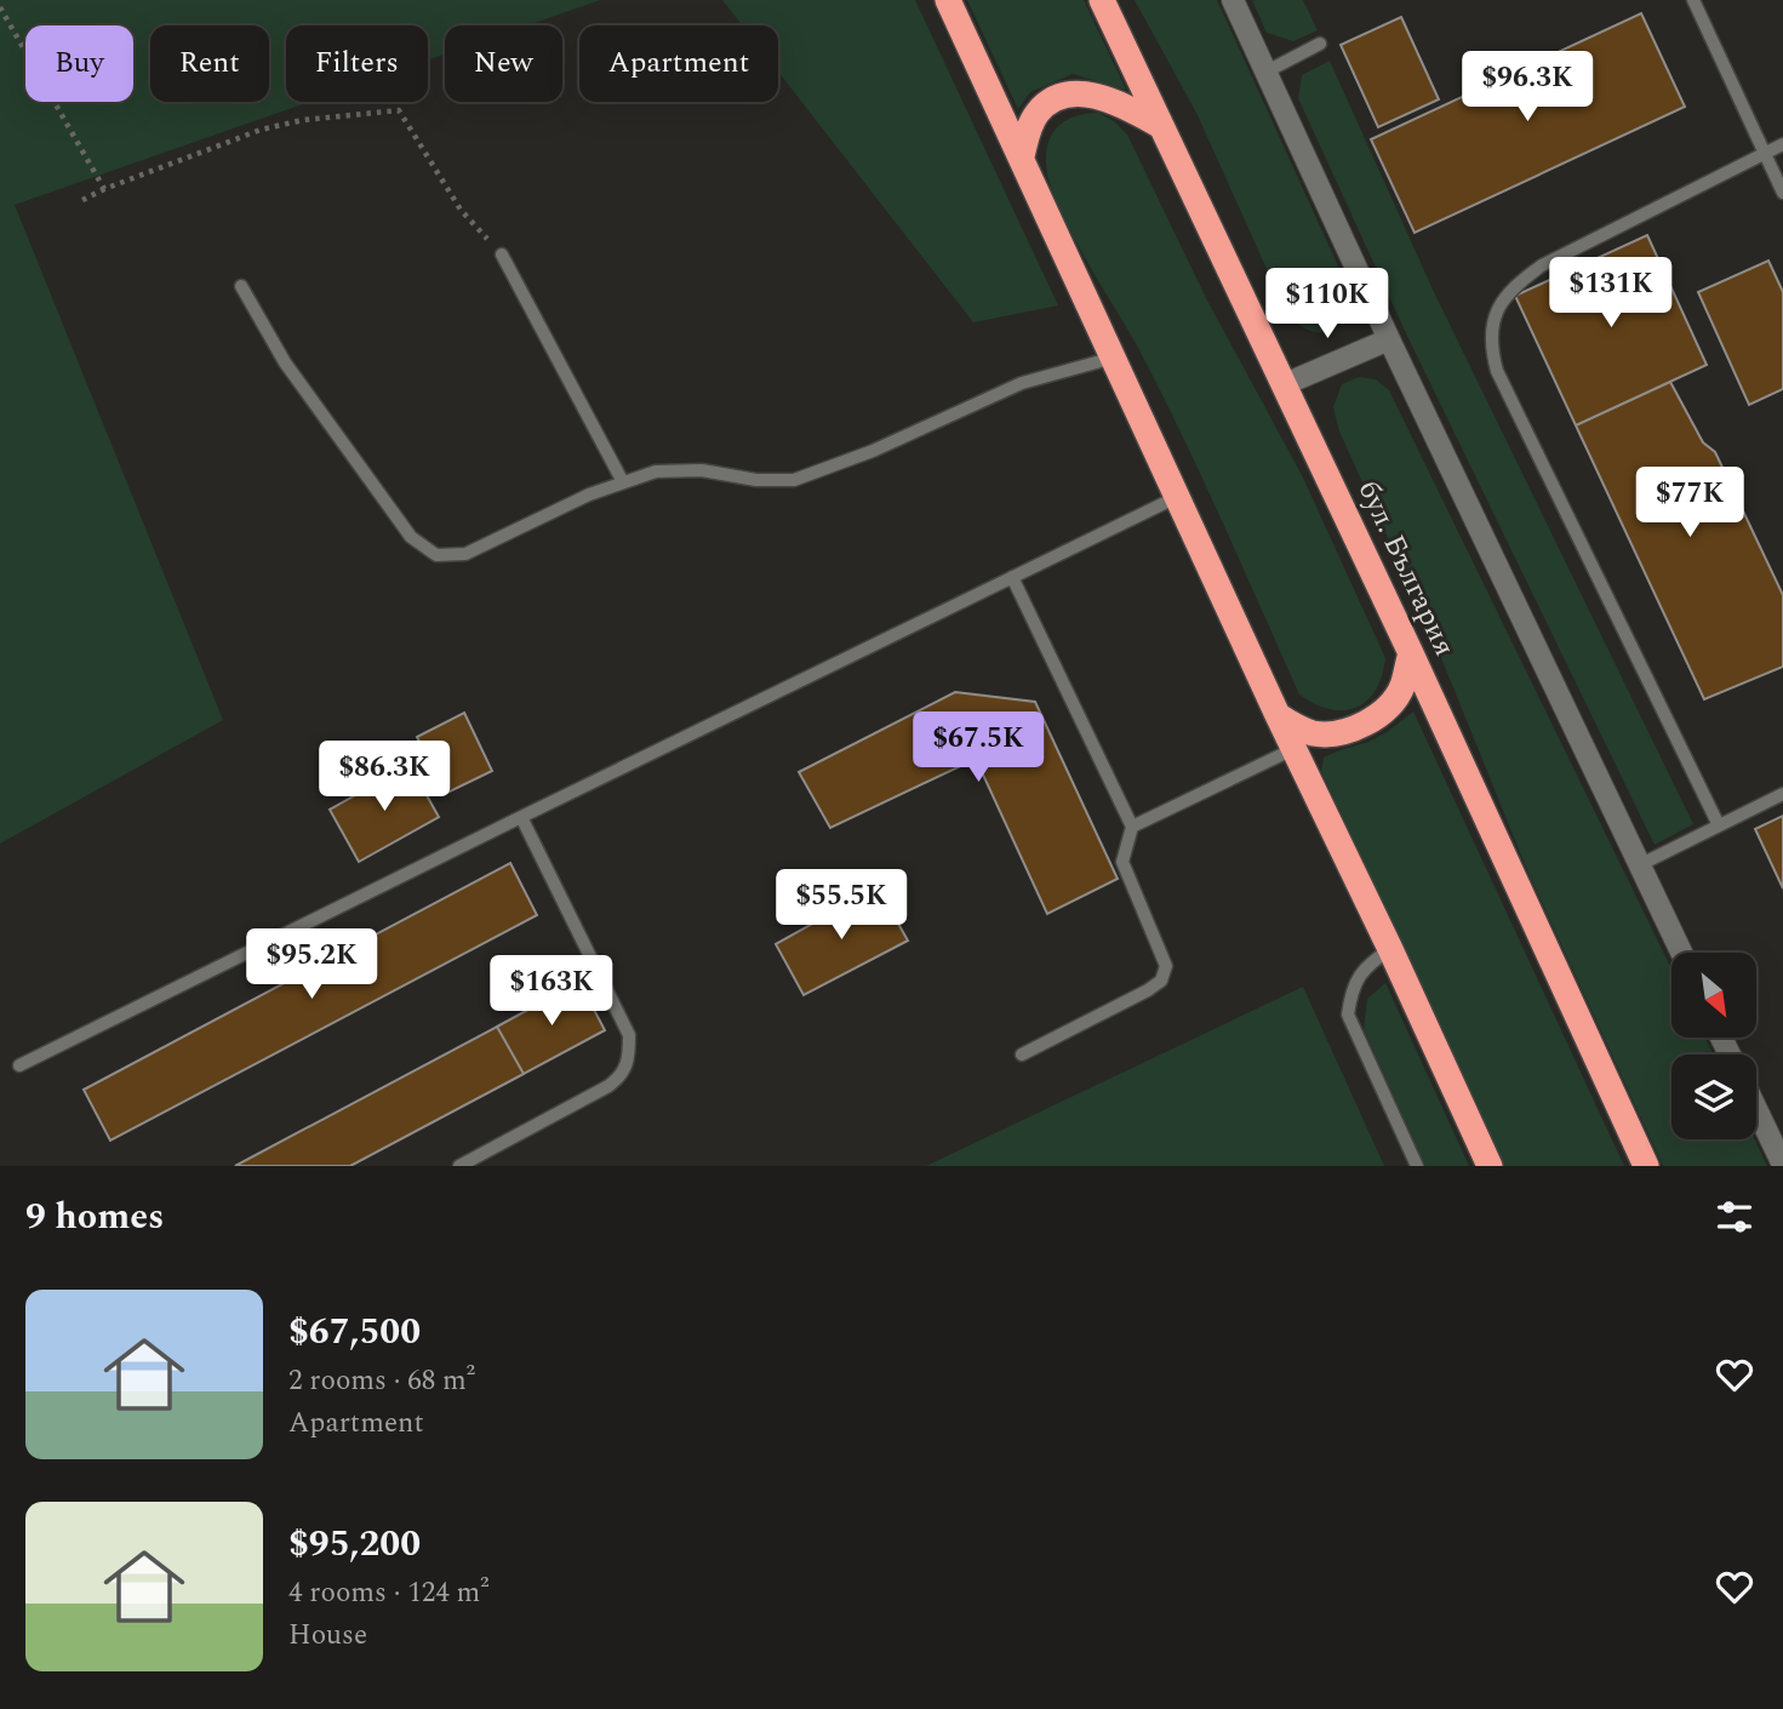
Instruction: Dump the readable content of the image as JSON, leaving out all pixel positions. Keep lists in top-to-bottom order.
{
  "streets": {
    "highway": ["бул. България"]
  },
  "north": "bottom right",
  "page": {
    "chip": [
      "Buy",
      "Rent",
      "Filters",
      "New",
      "Apartment"
    ],
    "price": [
      "$96.3K",
      "$131K",
      "$110K",
      "$77K",
      "$67.5K",
      "$86.3K",
      "$55.5K",
      "$95.2K",
      "$163K"
    ],
    "heading": "9 homes",
    "list": [
      {
        "name": "$67,500",
        "note": "2 rooms · 68 m² · Apartment"
      },
      {
        "name": "$95,200",
        "note": "4 rooms · 124 m² · House"
      }
    ]
  }
}
